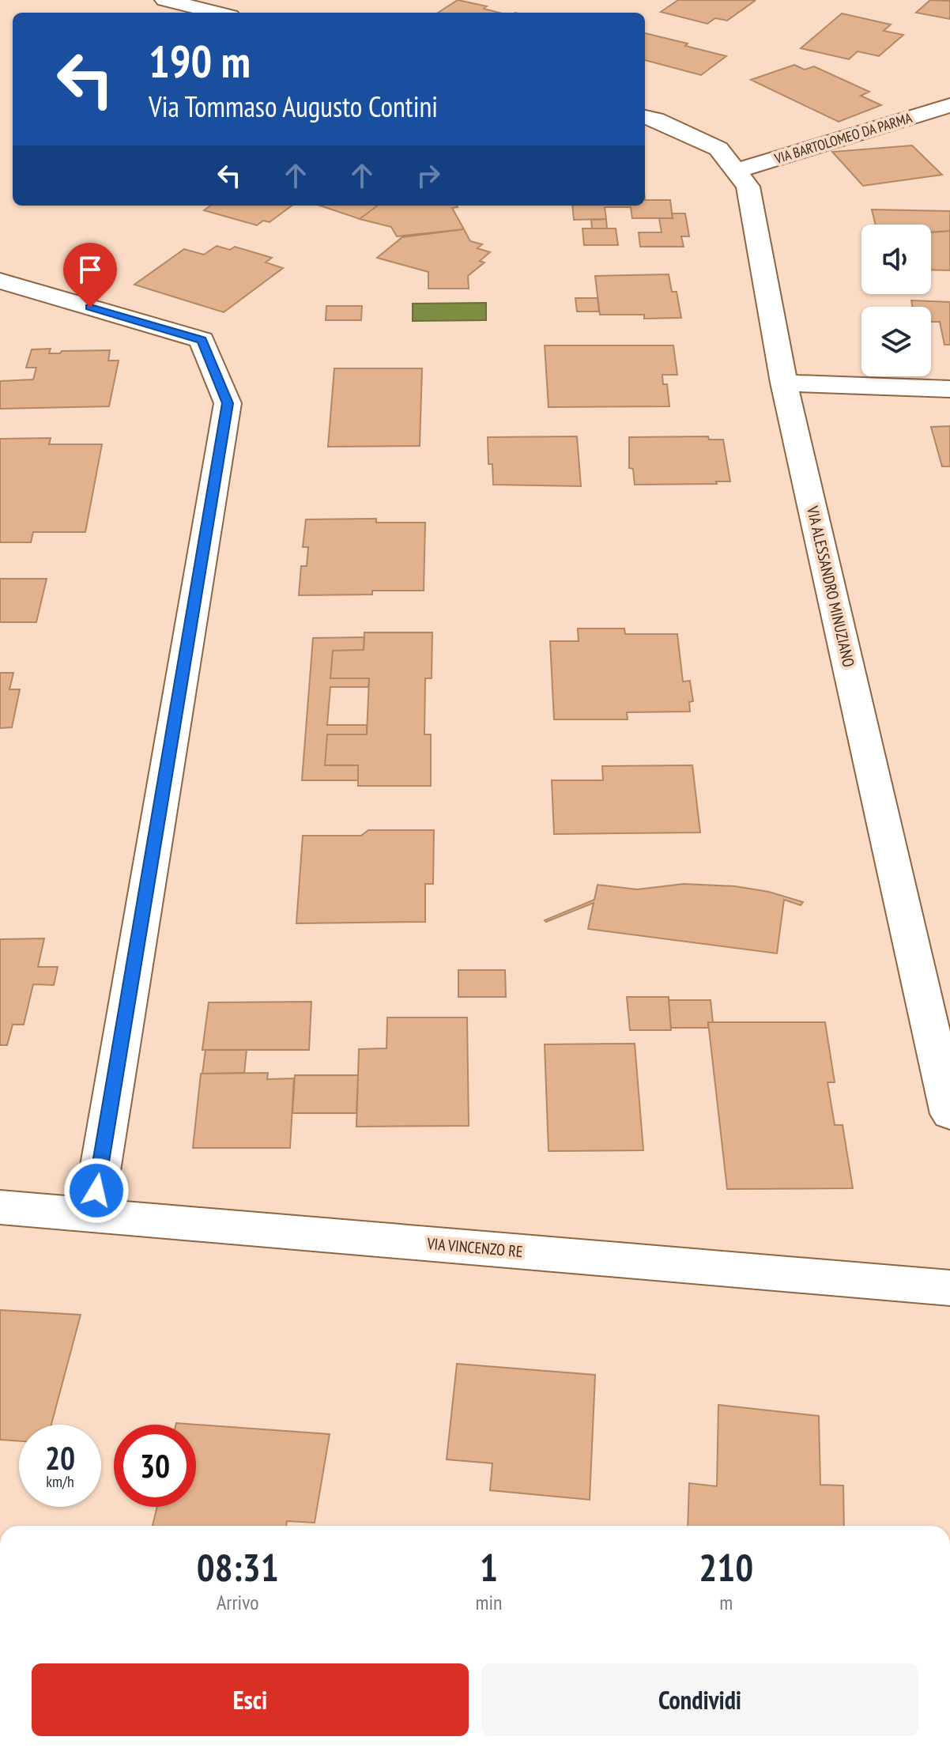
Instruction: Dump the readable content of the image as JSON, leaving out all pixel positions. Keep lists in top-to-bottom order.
{
  "streets": {
    "street": ["VIA BARTOLOMEO DA PARMA", "VIA ALESSANDRO MINUZIANO", "VIA VINCENZO RE"]
  },
  "crossings": [
    ["VIA BARTOLOMEO DA PARMA", "VIA ALESSANDRO MINUZIANO"]
  ],
  "page": {
    "turn": ["190 m", "Via Tommaso Augusto Contini"],
    "speed": "20 km/h",
    "limit": "30",
    "eta": [
      "08:31",
      "Arrivo",
      "1",
      "min",
      "210",
      "m"
    ],
    "buttons": ["Esci", "Condividi"]
  }
}
